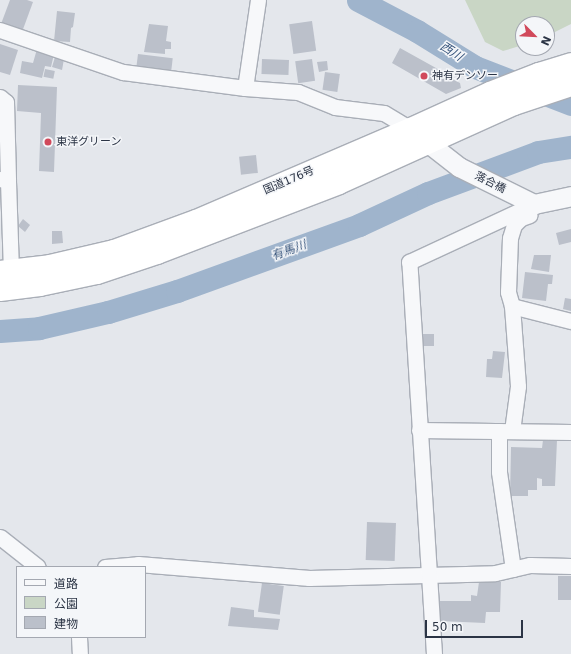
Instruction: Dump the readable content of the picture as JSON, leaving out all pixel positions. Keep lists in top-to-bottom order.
{
  "streets": {
    "highway": ["国道176号"],
    "street": ["落合橋"]
  },
  "crossings": [
    ["国道176号", "落合橋"]
  ],
  "water": ["西川", "有馬川"],
  "places": ["神有デンソー", "東洋グリーン"],
  "legend": ["道路", "公園", "建物"],
  "scale_bar": "50 m",
  "north": "bottom right"
}
